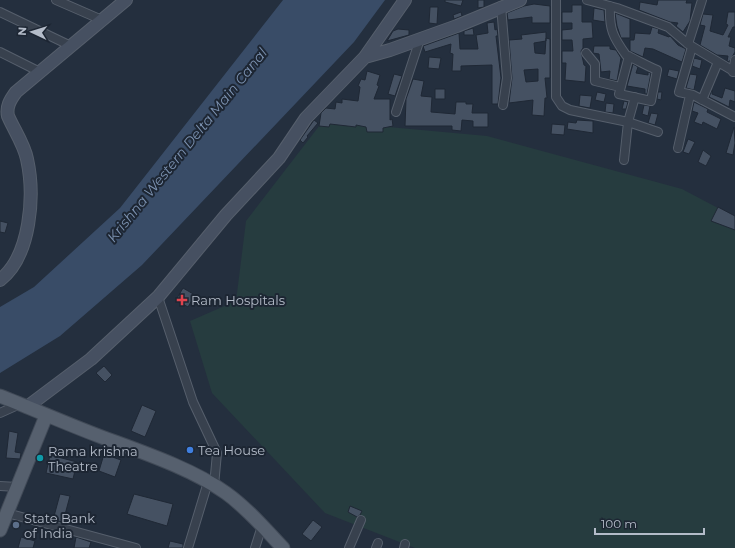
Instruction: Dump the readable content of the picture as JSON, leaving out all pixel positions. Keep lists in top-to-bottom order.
{
  "water": ["Krishna Western Delta Main Canal"],
  "places": {
    "health": ["Ram Hospitals"],
    "other": ["Tea House", "Rama krishna Theatre", "State Bank of India"]
  },
  "scale_bar": "100 m",
  "north": "left"
}
